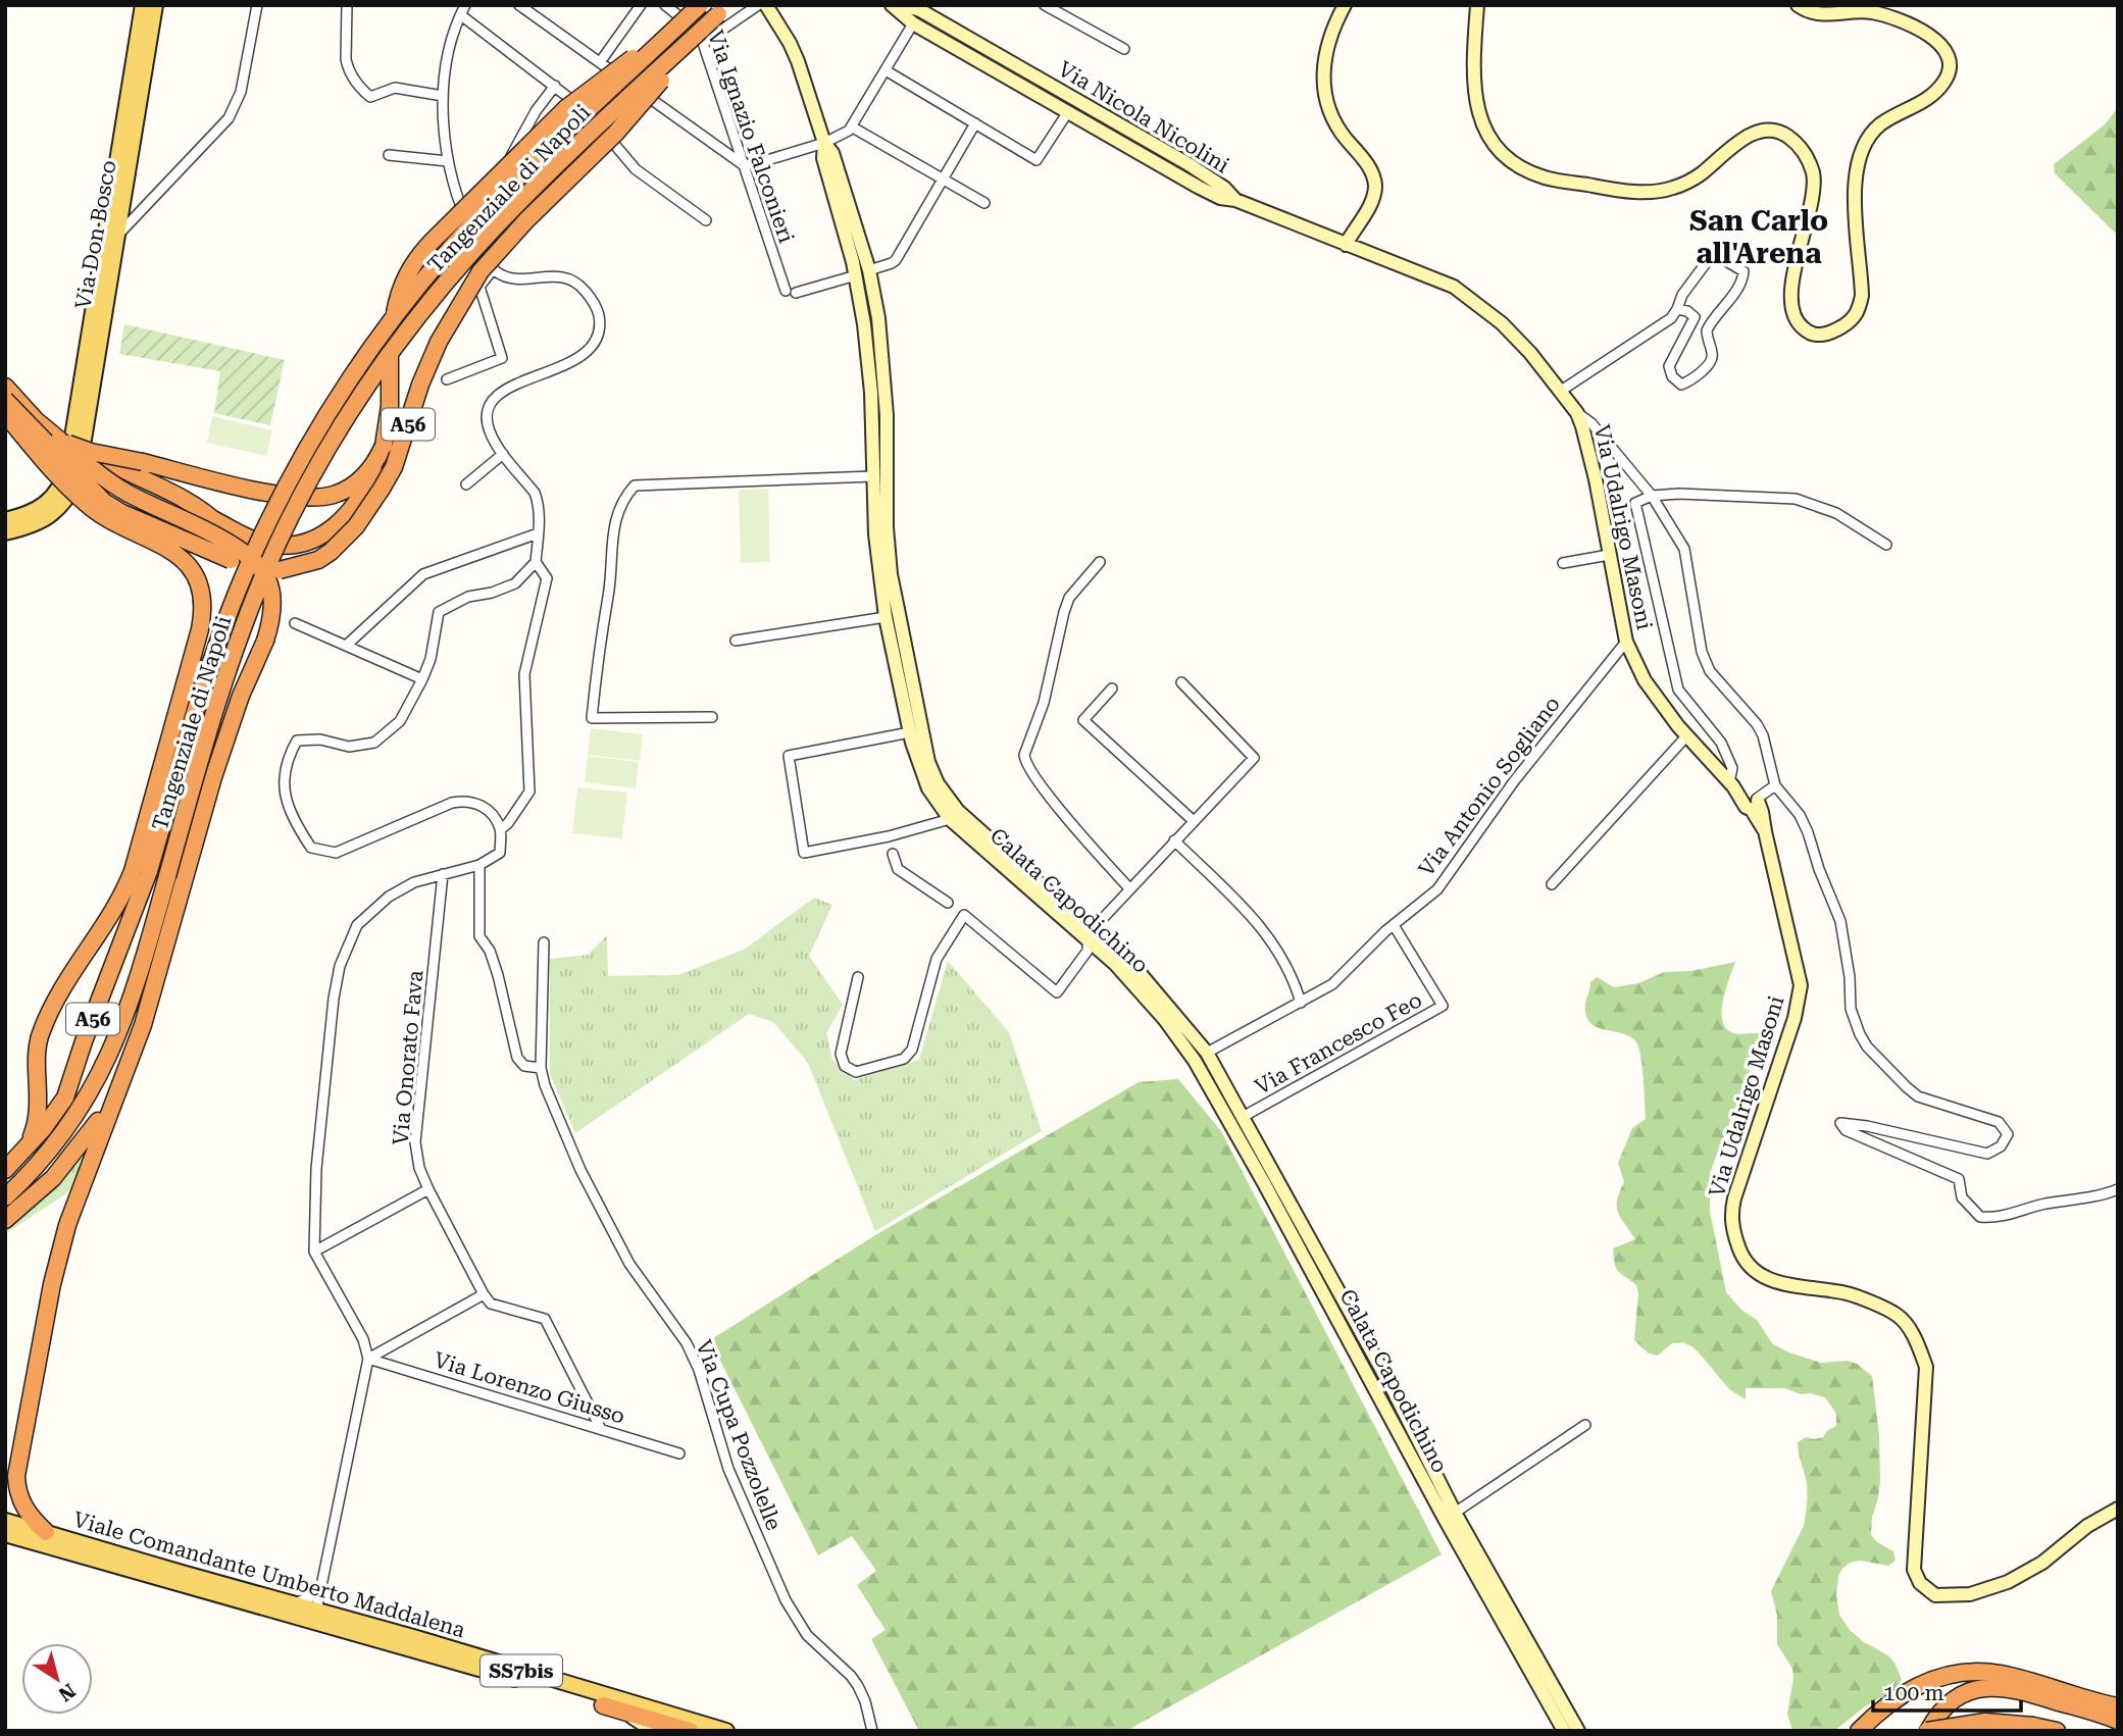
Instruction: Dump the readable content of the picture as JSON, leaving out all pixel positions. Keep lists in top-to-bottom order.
{
  "streets": {
    "highway": ["Tangenziale di Napoli", "A56"],
    "main road": ["Via Don Bosco", "Viale Comandante Umberto Maddalena", "SS7bis"],
    "street": [
      "Via Nicola Nicolini",
      "Via Ignazio Falconieri",
      "Via Udalrigo Masoni",
      "Via Antonio Sogliano",
      "Calata Capodichino",
      "Via Francesco Feo",
      "Via Onorato Fava",
      "Via Lorenzo Giusso",
      "Via Cupa Pozzolelle"
    ]
  },
  "crossings": [
    ["Tangenziale di Napoli", "A56"],
    ["Via Udalrigo Masoni", "Via Antonio Sogliano"],
    ["Via Antonio Sogliano", "Calata Capodichino"],
    ["Via Antonio Sogliano", "Via Francesco Feo"],
    ["Calata Capodichino", "Via Francesco Feo"]
  ],
  "districts": ["San Carlo all'Arena"],
  "scale_bar": "100 m",
  "north": "bottom right"
}
